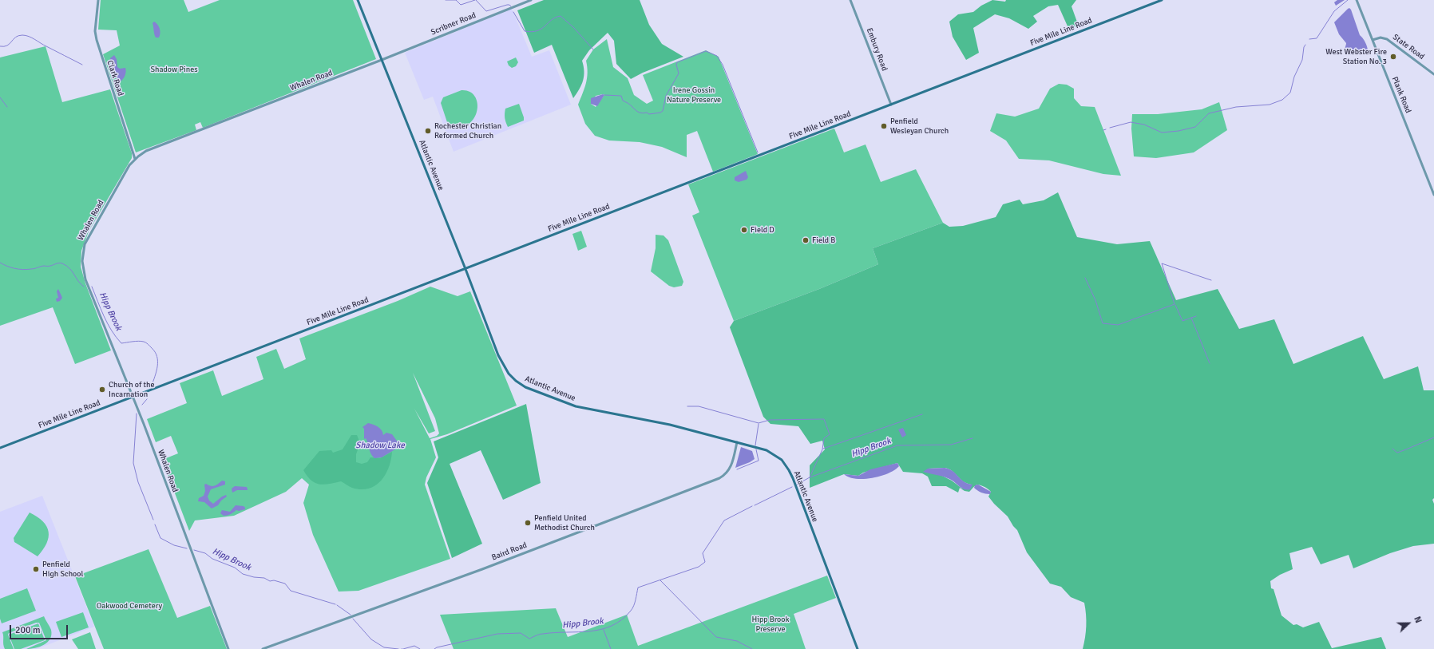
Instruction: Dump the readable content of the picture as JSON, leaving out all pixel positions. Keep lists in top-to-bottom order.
{
  "streets": {
    "main road": ["Five Mile Line Road", "Atlantic Avenue"],
    "street": [
      "Scribner Road",
      "State Road",
      "Embury Road",
      "Clark Road",
      "Whalen Road",
      "Plank Road",
      "Baird Road"
    ]
  },
  "crossings": [
    ["Scribner Road", "Whalen Road"],
    ["Scribner Road", "Atlantic Avenue"],
    ["Five Mile Line Road", "Embury Road"],
    ["Five Mile Line Road", "Whalen Road"],
    ["Five Mile Line Road", "Atlantic Avenue"],
    ["State Road", "Plank Road"],
    ["Clark Road", "Whalen Road"],
    ["Whalen Road", "Atlantic Avenue"],
    ["Atlantic Avenue", "Baird Road"]
  ],
  "water": ["Hipp Brook", "Shadow Lake"],
  "parks": [
    "Shadow Pines",
    "Irene Gossin Nature Preserve",
    "Oakwood Cemetery",
    "Hipp Brook Preserve"
  ],
  "places": [
    "West Webster Fire Station No. 3",
    "Penfield Wesleyan Church",
    "Rochester Christian Reformed Church",
    "Field D",
    "Field B",
    "Church of the Incarnation",
    "Penfield United Methodist Church",
    "Penfield High School"
  ],
  "scale_bar": "200 m",
  "north": "right"
}
